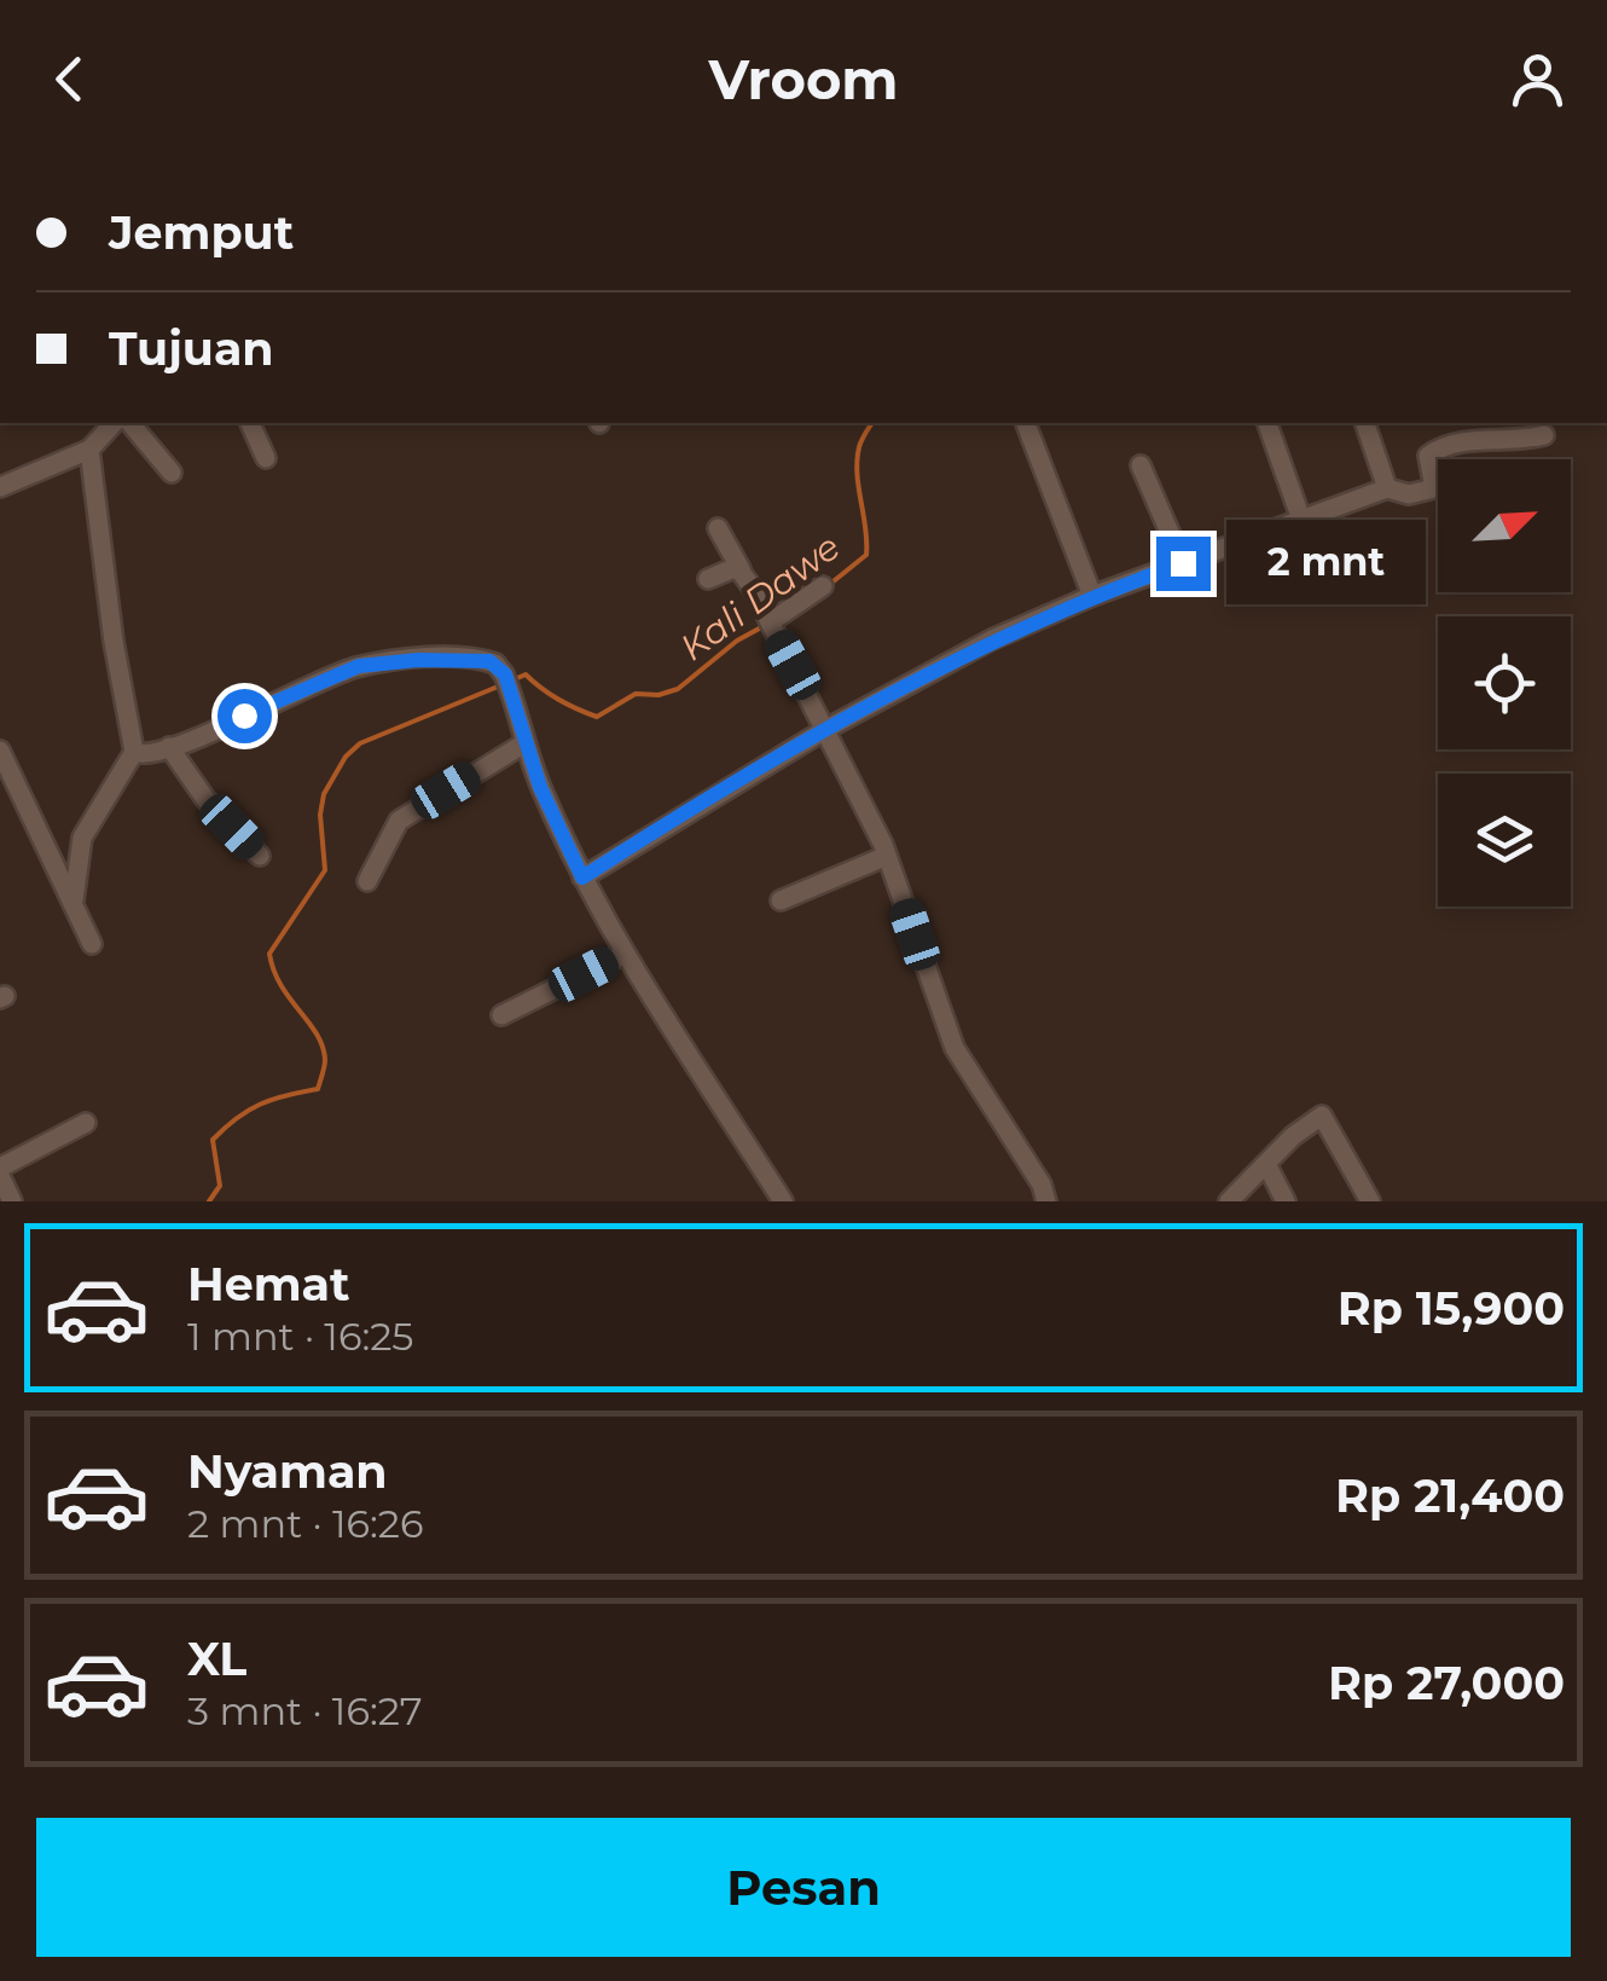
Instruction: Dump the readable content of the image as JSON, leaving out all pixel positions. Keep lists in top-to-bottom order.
{
  "water": ["Kali Dawe"],
  "north": "top right",
  "page": {
    "header": "Vroom",
    "banner": ["Jemput", "Tujuan"],
    "bubble": "2 mnt",
    "list": [
      {
        "name": "Hemat",
        "note": "1 mnt · 16:25",
        "value": "Rp 15,900"
      },
      {
        "name": "Nyaman",
        "note": "2 mnt · 16:26",
        "value": "Rp 21,400"
      },
      {
        "name": "XL",
        "note": "3 mnt · 16:27",
        "value": "Rp 27,000"
      }
    ],
    "buttons": "Pesan"
  }
}
